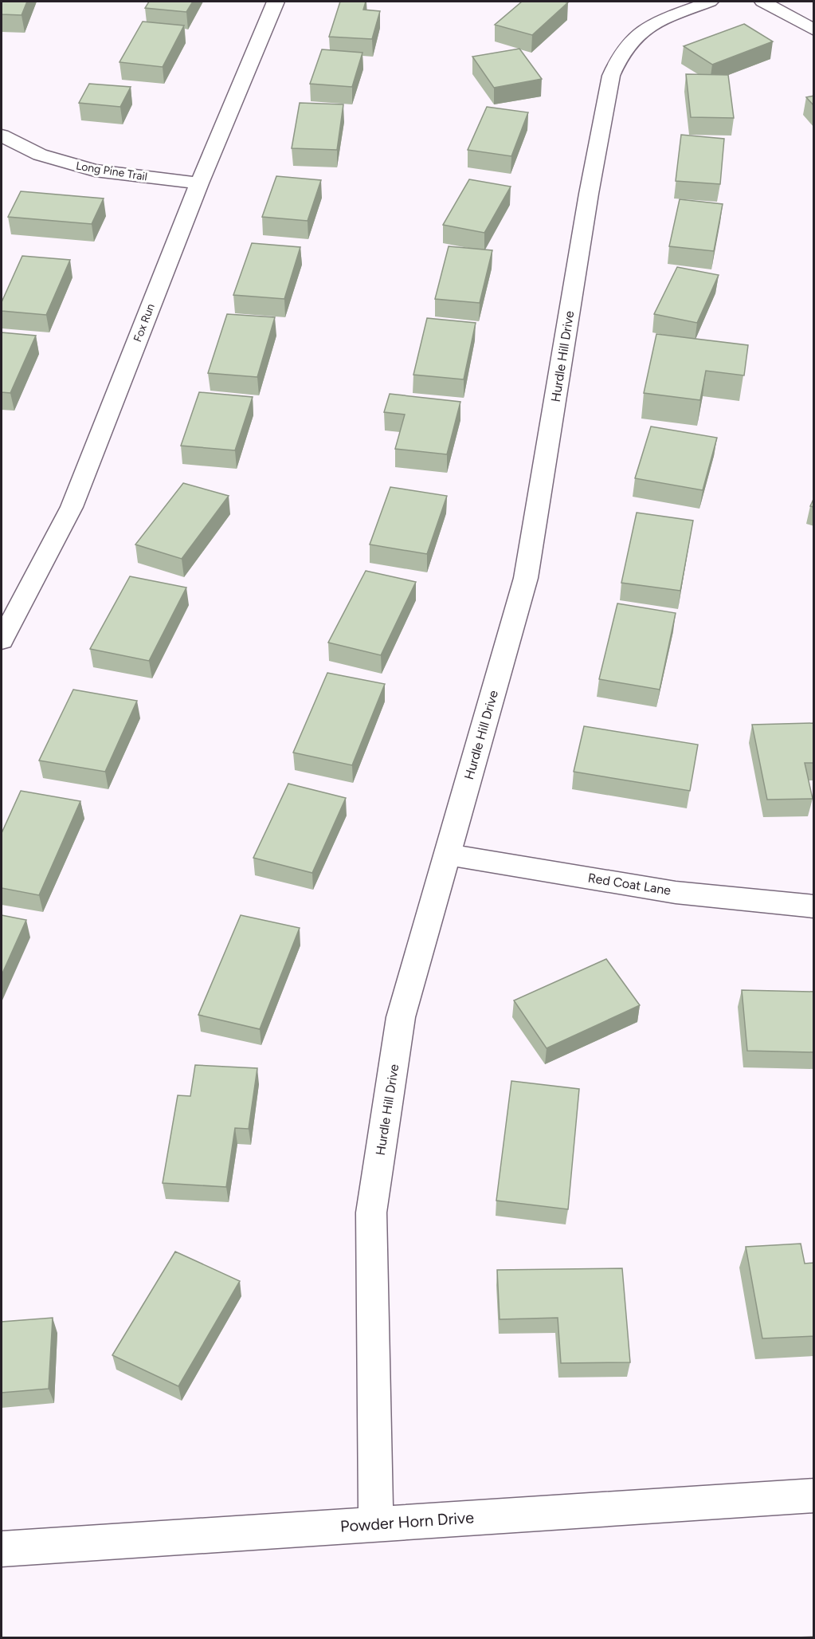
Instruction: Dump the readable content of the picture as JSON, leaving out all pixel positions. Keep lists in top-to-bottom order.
{
  "streets": {
    "street": [
      "Long Pine Trail",
      "Fox Run",
      "Hurdle Hill Drive",
      "Red Coat Lane",
      "Powder Horn Drive"
    ]
  },
  "crossings": [
    ["Long Pine Trail", "Fox Run"],
    ["Hurdle Hill Drive", "Red Coat Lane"],
    ["Hurdle Hill Drive", "Powder Horn Drive"]
  ]
}
